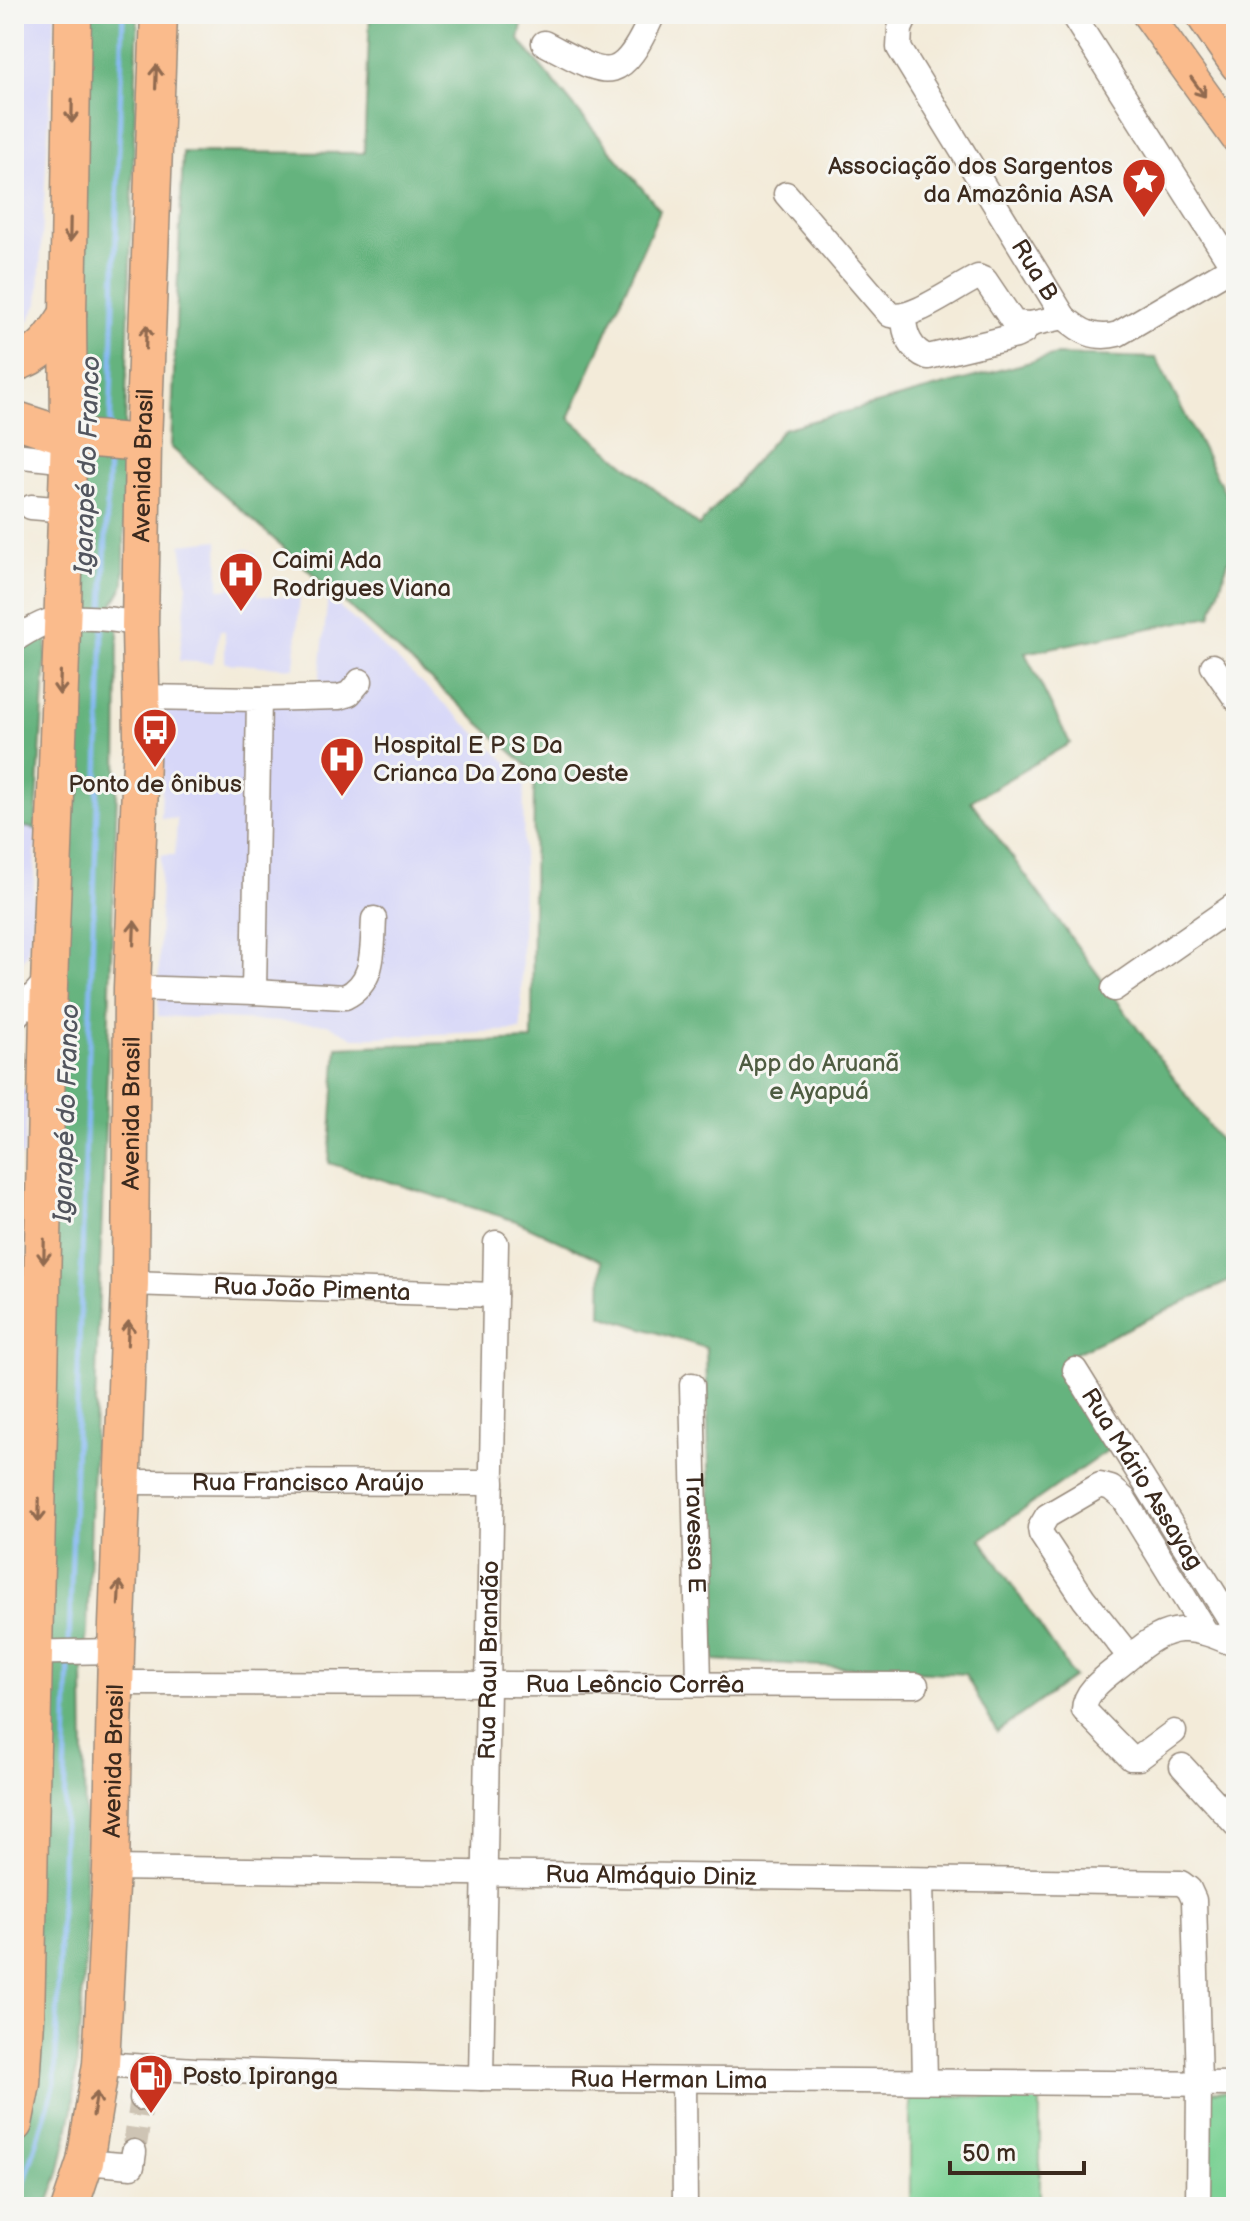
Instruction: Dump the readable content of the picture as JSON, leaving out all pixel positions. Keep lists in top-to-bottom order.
{
  "streets": {
    "highway": ["Avenida Brasil"],
    "street": [
      "Rua B",
      "Rua João Pimenta",
      "Rua Mário Assayag",
      "Rua Francisco Araújo",
      "Travessa E",
      "Rua Raul Brandão",
      "Rua Leôncio Corrêa",
      "Rua Almáquio Diniz",
      "Rua Herman Lima"
    ]
  },
  "crossings": [
    ["Avenida Brasil", "Rua João Pimenta"],
    ["Avenida Brasil", "Rua Francisco Araújo"],
    ["Avenida Brasil", "Rua Leôncio Corrêa"],
    ["Avenida Brasil", "Rua Almáquio Diniz"],
    ["Avenida Brasil", "Rua Herman Lima"],
    ["Rua João Pimenta", "Rua Raul Brandão"],
    ["Rua Francisco Araújo", "Rua Raul Brandão"],
    ["Travessa E", "Rua Leôncio Corrêa"],
    ["Rua Raul Brandão", "Rua Leôncio Corrêa"],
    ["Rua Raul Brandão", "Rua Almáquio Diniz"],
    ["Rua Raul Brandão", "Rua Herman Lima"],
    ["Rua Almáquio Diniz", "Rua Herman Lima"]
  ],
  "water": ["Igarapé do Franco"],
  "parks": ["App do Aruanã e Ayapuá"],
  "places": {
    "place": ["Associação dos Sargentos da Amazônia ASA"],
    "hospital": ["Caimi Ada Rodrigues Viana", "Hospital E P S Da Crianca Da Zona Oeste"],
    "bus stop": ["Ponto de ônibus"],
    "fuel station": ["Posto Ipiranga"]
  },
  "scale_bar": "50 m"
}
